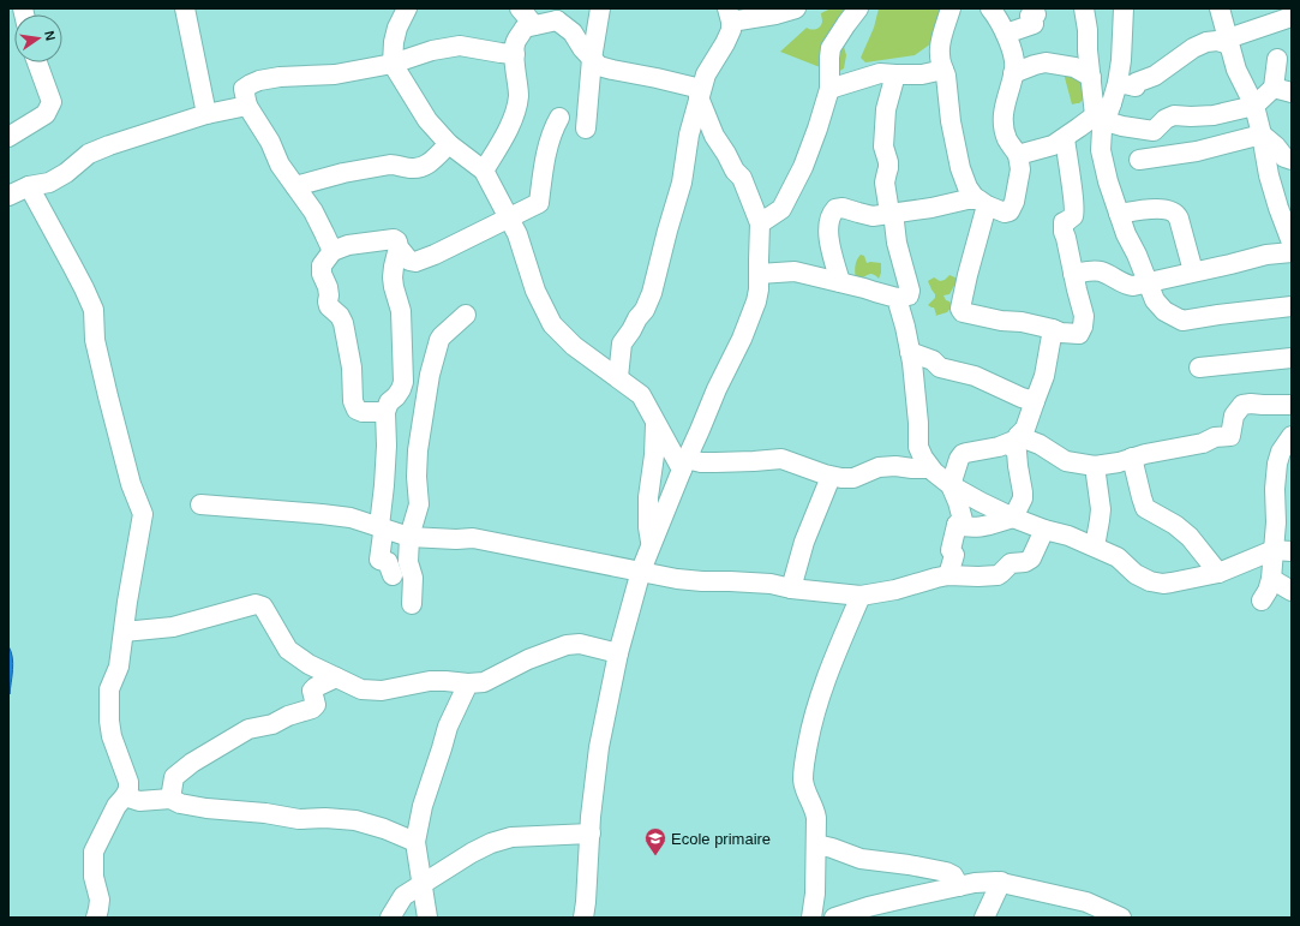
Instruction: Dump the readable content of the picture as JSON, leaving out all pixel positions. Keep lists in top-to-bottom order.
{
  "places": {
    "school or university": ["Ecole primaire"]
  },
  "north": "right"
}
